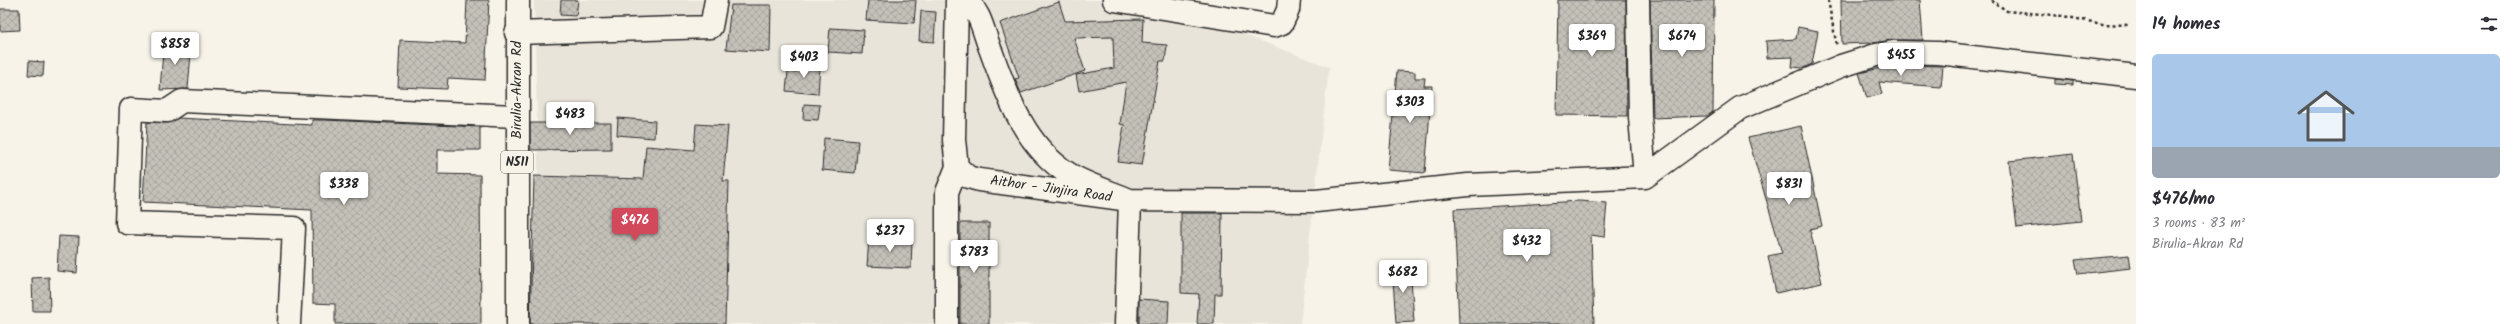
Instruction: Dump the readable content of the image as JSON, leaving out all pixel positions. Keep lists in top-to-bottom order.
{
  "streets": {
    "main road": ["Birulia-Akran Rd", "N511", "Aithor - Jinjira Road"]
  },
  "page": {
    "heading": "14 homes",
    "price": [
      "$369",
      "$674",
      "$858",
      "$455",
      "$403",
      "$303",
      "$483",
      "$338",
      "$831",
      "$476",
      "$237",
      "$432",
      "$783",
      "$682"
    ],
    "list": [
      {
        "name": "$476/mo",
        "note": "3 rooms · 83 m² · Birulia-Akran Rd"
      }
    ]
  }
}
